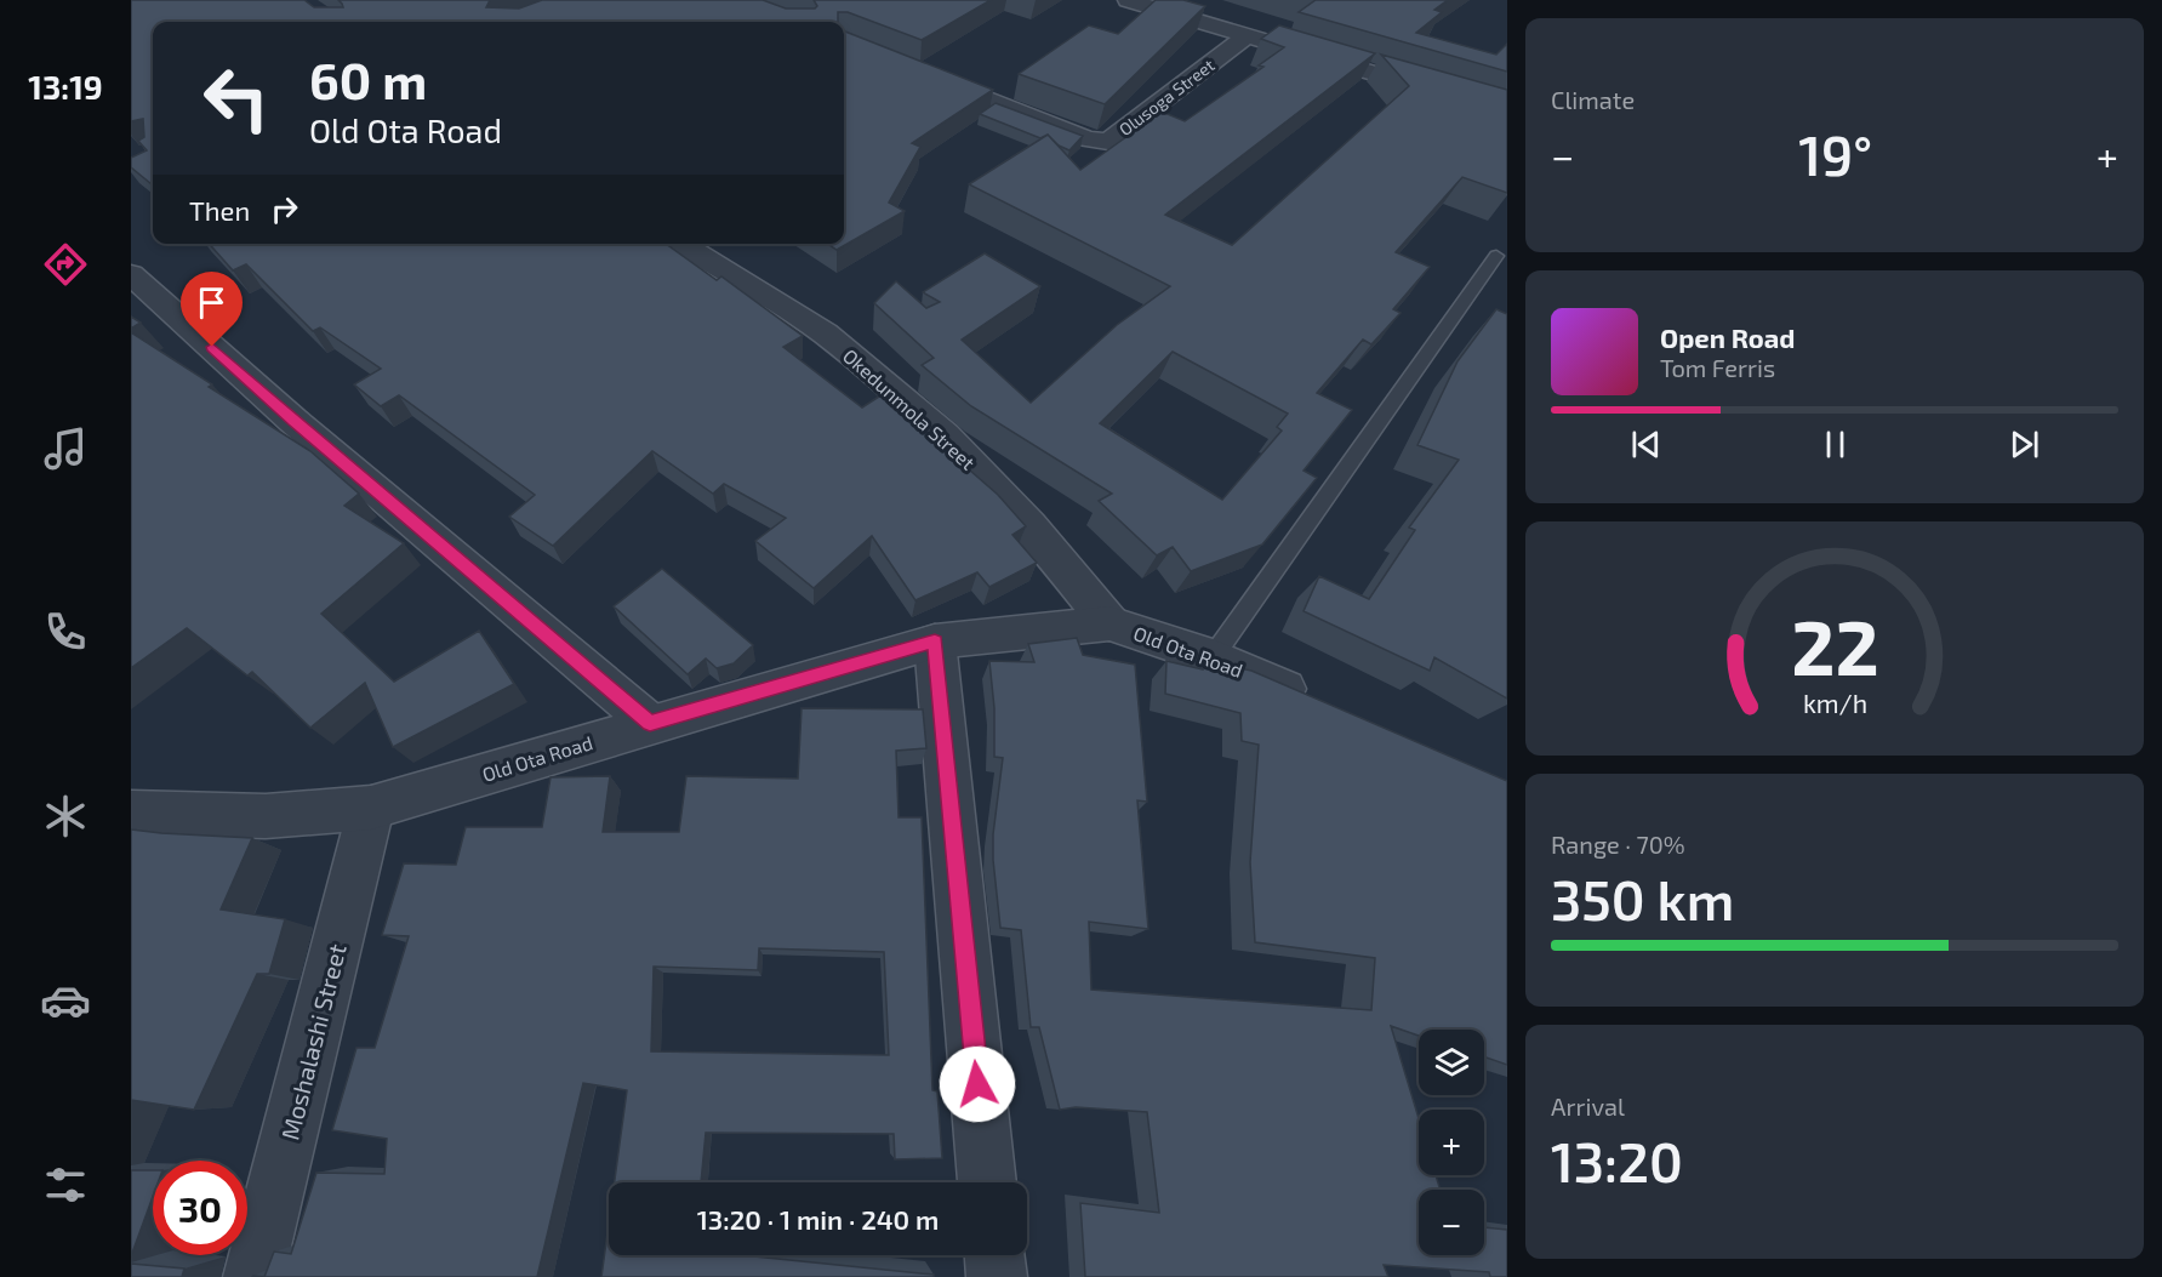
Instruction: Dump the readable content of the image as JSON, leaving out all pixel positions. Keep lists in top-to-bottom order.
{
  "streets": {
    "street": [
      "Olusoga Street",
      "Okedunmola Street",
      "Old Ota Road",
      "Moshalashi Street"
    ]
  },
  "crossings": [
    ["Okedunmola Street", "Old Ota Road"],
    ["Old Ota Road", "Moshalashi Street"]
  ],
  "page": {
    "tabs": "13:19",
    "tile": [
      "Climate",
      ["Range · 70%", "350 km"],
      ["Arrival", "13:20"]
    ],
    "turn": ["60 m", "Old Ota Road"],
    "heat": ["−", "19°", "+"],
    "then": "Then",
    "song": ["Open Road", "Tom Ferris"],
    "map_buttons": ["+", "−"],
    "limit": "30",
    "trip": "13:20 · 1 min · 240 m",
    "gauge": ["22", "km/h"]
  }
}
